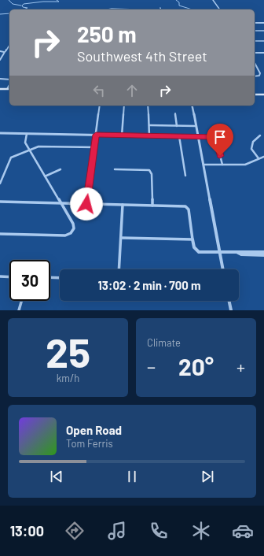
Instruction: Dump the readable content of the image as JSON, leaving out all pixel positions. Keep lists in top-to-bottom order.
{
  "page": {
    "turn": ["250 m", "Southwest 4th Street"],
    "limit": "30",
    "trip": "13:02 · 2 min · 700 m",
    "tile": [
      ["25", "km/h"],
      "Climate"
    ],
    "heat": ["−", "20°", "+"],
    "song": ["Open Road", "Tom Ferris"],
    "tabs": "13:00"
  }
}
